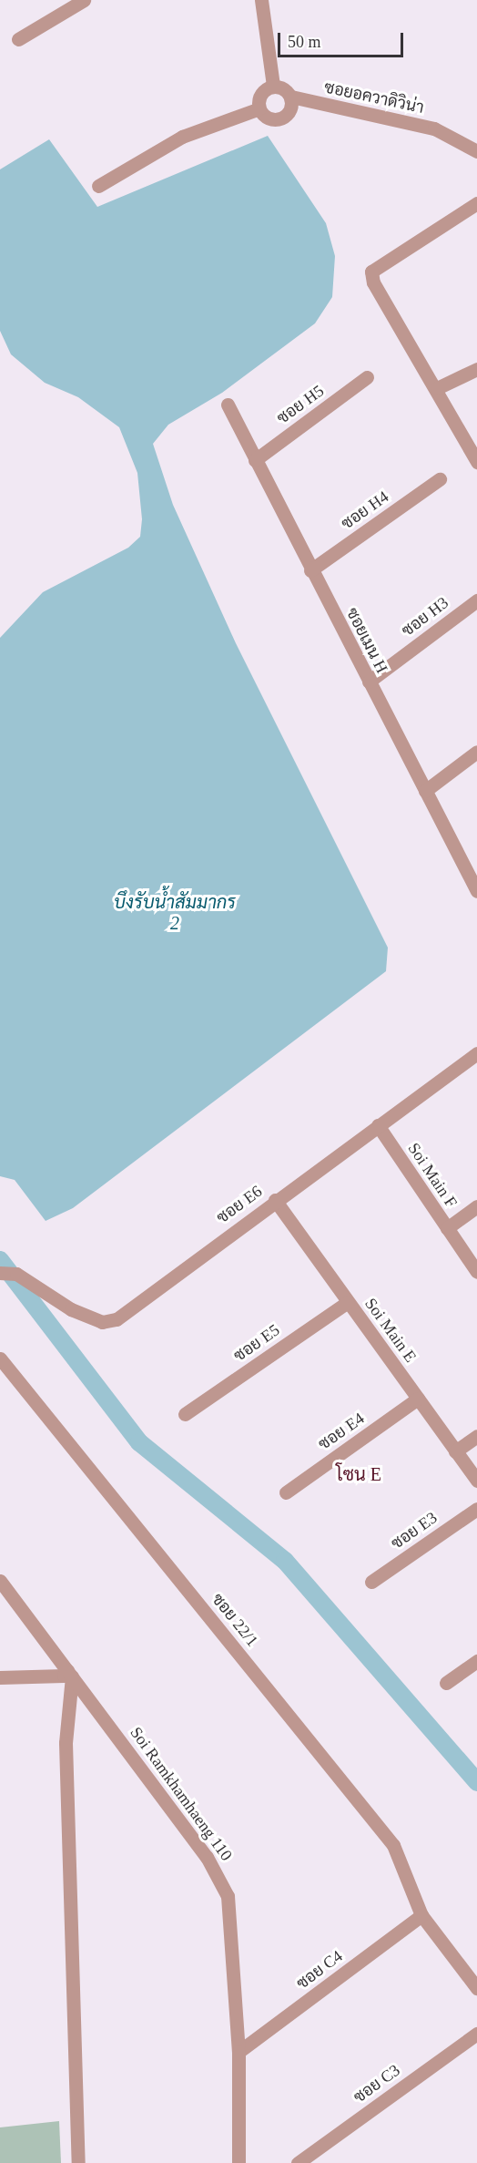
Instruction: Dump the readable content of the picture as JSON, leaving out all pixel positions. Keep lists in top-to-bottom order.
{
  "streets": {
    "street": [
      "ซอยอควาดิวิน่า",
      "ซอย H5",
      "ซอย H4",
      "ซอย H3",
      "ซอยเมน H",
      "Soi Main F",
      "ซอย E6",
      "Soi Main E",
      "ซอย E5",
      "ซอย E4",
      "ซอย E3",
      "ซอย 22/1",
      "Soi Ramkhamhaeng 110",
      "ซอย C4",
      "ซอย C3"
    ]
  },
  "crossings": [
    ["ซอย H5", "ซอยเมน H"],
    ["ซอย H4", "ซอยเมน H"],
    ["ซอย H3", "ซอยเมน H"],
    ["Soi Main F", "ซอย E6"],
    ["ซอย E6", "Soi Main E"],
    ["Soi Main E", "ซอย E5"],
    ["Soi Main E", "ซอย E4"],
    ["ซอย 22/1", "ซอย C4"],
    ["Soi Ramkhamhaeng 110", "ซอย C4"]
  ],
  "districts": ["โซน E"],
  "water": ["บึงรับน้ำสัมมากร 2"],
  "scale_bar": "50 m"
}
